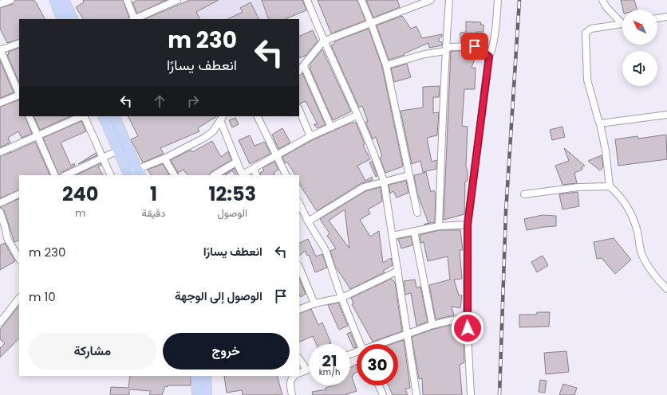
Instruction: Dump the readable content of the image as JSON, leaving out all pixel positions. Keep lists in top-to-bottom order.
{
  "north": "top left",
  "page": {
    "turn": ["230 m", "انعطف يسارًا"],
    "eta": [
      "12:53",
      "الوصول",
      "1",
      "دقيقة",
      "240",
      "m"
    ],
    "list": [
      {
        "name": "انعطف يسارًا",
        "value": "230 m"
      },
      {
        "name": "الوصول إلى الوجهة",
        "value": "10 m"
      }
    ],
    "buttons": ["خروج", "مشاركة"],
    "speed": "21 km/h",
    "limit": "30"
  }
}
